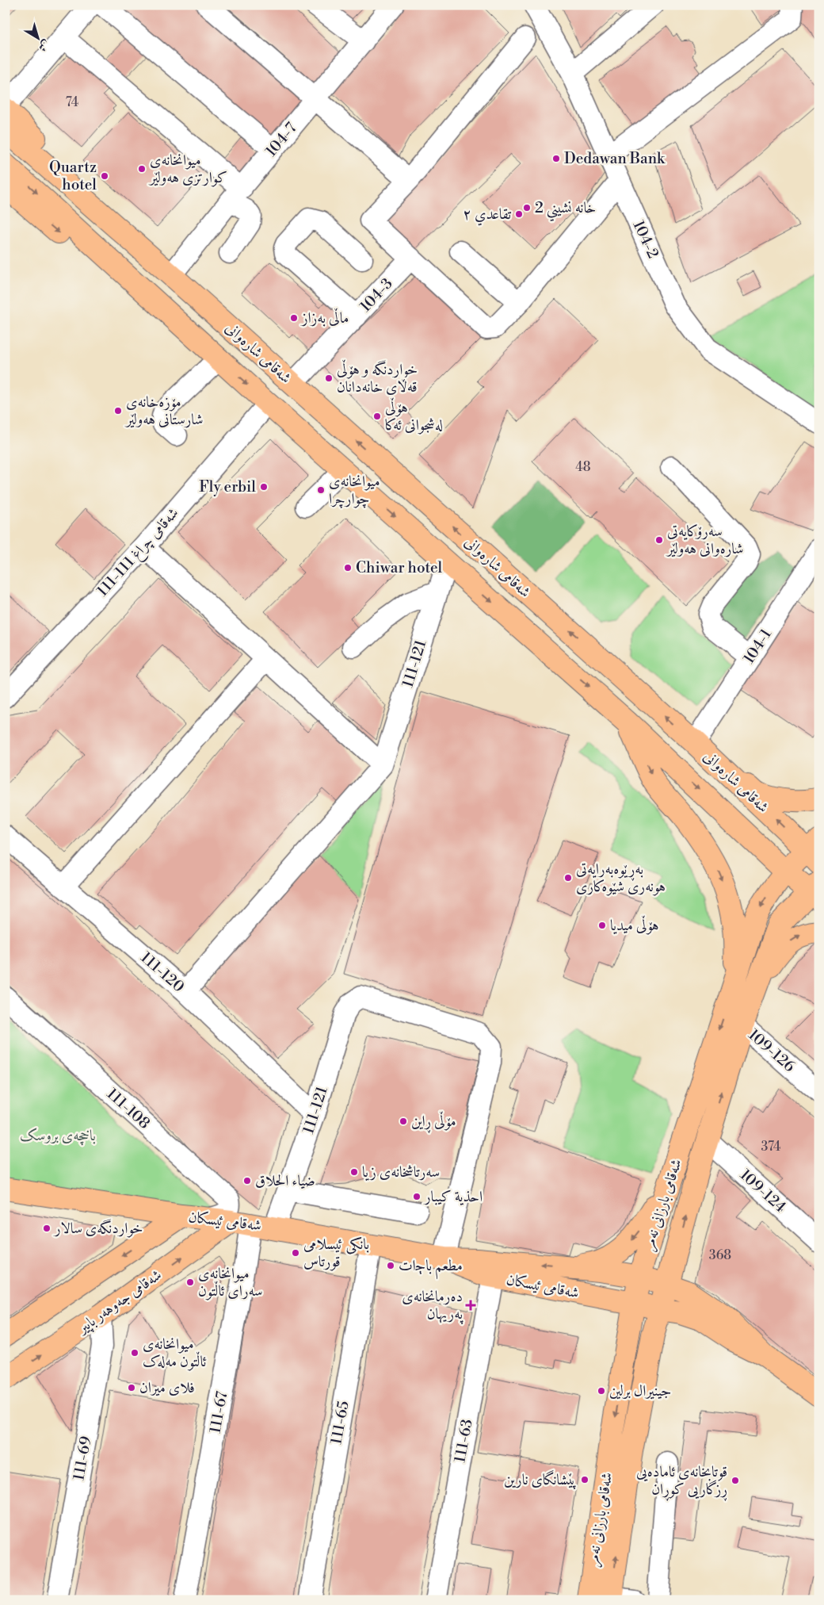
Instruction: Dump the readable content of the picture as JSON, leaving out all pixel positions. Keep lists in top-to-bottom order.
{
  "streets": {
    "main road": [
      "شەقامی شارەوانی",
      "شەقامی بارزانی نەمر",
      "شەقامی ئیسکان",
      "شەقامی جەوهەر باپیر"
    ],
    "street": [
      "104-7",
      "104-2",
      "104-3",
      "شەقامی چراغ 111-111",
      "104-1",
      "111-121",
      "111-120",
      "109-126",
      "111-108",
      "109-124",
      "111-67",
      "111-65",
      "111-63",
      "111-69"
    ]
  },
  "crossings": [
    ["104-7", "شەقامی شارەوانی"],
    ["104-3", "شەقامی شارەوانی"],
    ["شەقامی شارەوانی", "شەقامی چراغ 111-111"],
    ["شەقامی شارەوانی", "104-1"],
    ["شەقامی شارەوانی", "111-121"],
    ["شەقامی شارەوانی", "شەقامی بارزانی نەمر"],
    ["111-121", "111-120"],
    ["111-121", "شەقامی ئیسکان"],
    ["109-126", "شەقامی بارزانی نەمر"],
    ["111-108", "شەقامی ئیسکان"],
    ["111-108", "شەقامی جەوهەر باپیر"],
    ["111-108", "111-67"],
    ["109-124", "شەقامی بارزانی نەمر"],
    ["شەقامی بارزانی نەمر", "شەقامی ئیسکان"],
    ["شەقامی ئیسکان", "شەقامی جەوهەر باپیر"],
    ["شەقامی ئیسکان", "111-67"],
    ["شەقامی ئیسکان", "111-65"],
    ["شەقامی جەوهەر باپیر", "111-67"],
    ["شەقامی جەوهەر باپیر", "111-69"]
  ],
  "parks": ["باخچەی بروسک"],
  "places": {
    "other": [
      "Dedawan Bank",
      "میوانخانەی کوارتزی هەولێر",
      "Quartz hotel",
      "خانه نشيني 2",
      "تقاعدي ٢",
      "ماڵی بەزاز",
      "خواردنگە و هۆڵی قەڵای خانەدانان",
      "مۆزەخانەی شارستانی هەولێر",
      "هۆڵی لەشجوانی ئەکا",
      "Fly erbil",
      "میوانخانەی چوارچرا",
      "سەرۆکایەتی شارەوانی هەولێر",
      "Chiwar hotel",
      "بەڕێوەبەرایەتی هونەری شێوەکاری",
      "هۆڵی میدیا",
      "مۆڵی ڕاین",
      "سەرتاشخانەی زیا",
      "ضياء الحلاق",
      "احذية كيبار",
      "خواردنگەی سالار",
      "بانکی ئیسلامی قورتاس",
      "مطعم باﭴات",
      "میوانخانەی سەرای ئاڵتون",
      "میوانخانەی ئاڵتون مەلەک",
      "فلای میران",
      "جينيرال برلين",
      "پێشانگای نارین",
      "قوتابخانەی ئامادەیی ڕزگاریی کوڕان"
    ],
    "health": ["دەرمانخانەی پەریهان"]
  },
  "house_numbers": [
    "74",
    "48",
    "374",
    "368"
  ],
  "north": "bottom right"
}
